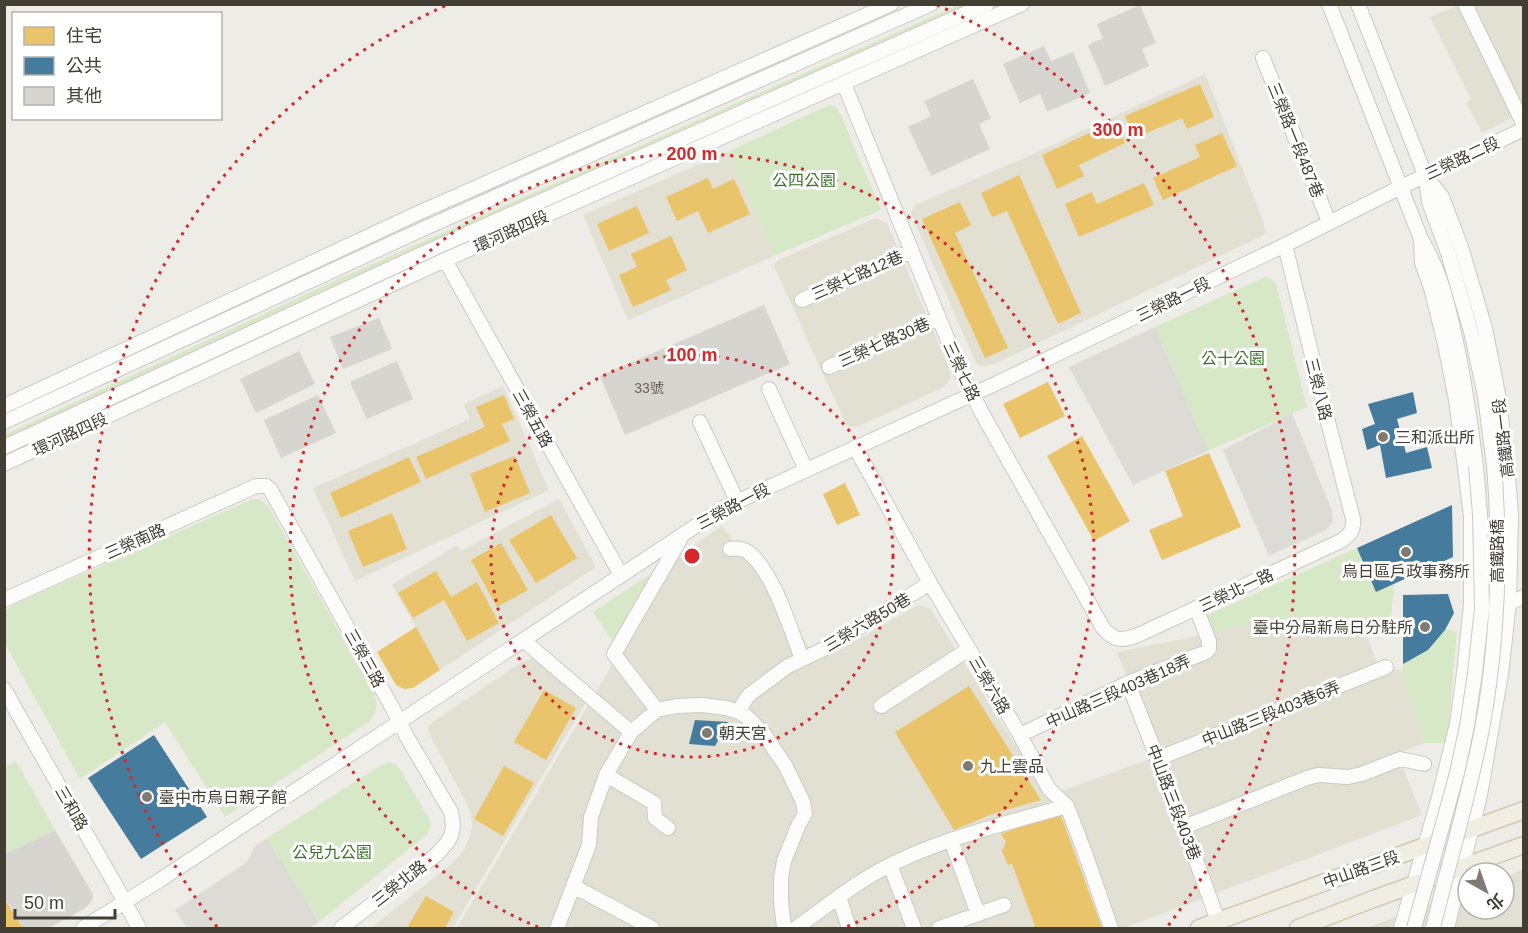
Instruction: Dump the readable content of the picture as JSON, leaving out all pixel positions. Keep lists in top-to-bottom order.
{
  "streets": {
    "main road": ["中山路三段"],
    "street": [
      "三榮路一段487巷",
      "三榮路二段",
      "環河路四段",
      "三榮七路12巷",
      "三榮路一段",
      "三榮七路30巷",
      "三榮七路",
      "三榮八路",
      "三榮五路",
      "高鐵路一段",
      "三榮南路",
      "高鐵路橋",
      "三榮北一路",
      "三榮六路50巷",
      "三榮三路",
      "三榮六路",
      "中山路三段403巷18弄",
      "中山路三段403巷6弄",
      "中山路三段403巷",
      "三和路",
      "三榮北路"
    ]
  },
  "crossings": [
    ["三榮路一段487巷", "三榮路一段"],
    ["三榮路二段", "三榮路一段"],
    ["三榮路二段", "高鐵路一段"],
    ["三榮路二段", "高鐵路橋"],
    ["環河路四段", "三榮七路"],
    ["環河路四段", "三榮五路"],
    ["三榮七路12巷", "三榮七路"],
    ["三榮路一段", "三榮七路"],
    ["三榮路一段", "三榮八路"],
    ["三榮路一段", "三榮五路"],
    ["三榮路一段", "三榮三路"],
    ["三榮路一段", "三榮六路"],
    ["三榮路一段", "三和路"],
    ["三榮七路30巷", "三榮七路"],
    ["三榮七路", "三榮北一路"],
    ["三榮八路", "三榮北一路"],
    ["高鐵路一段", "高鐵路橋"],
    ["高鐵路一段", "中山路三段"],
    ["三榮南路", "三榮三路"],
    ["三榮北一路", "中山路三段403巷18弄"],
    ["三榮六路50巷", "三榮六路"],
    ["三榮三路", "三榮北路"],
    ["三榮六路", "中山路三段403巷18弄"],
    ["中山路三段403巷18弄", "中山路三段403巷"],
    ["中山路三段403巷6弄", "中山路三段403巷"],
    ["中山路三段403巷", "中山路三段"]
  ],
  "parks": ["公四公園", "公十公園", "公兒九公園"],
  "places": [
    "三和派出所",
    "烏日區戶政事務所",
    "臺中分局新烏日分駐所",
    "朝天宮",
    "九上雲品",
    "臺中市烏日親子館"
  ],
  "house_numbers": ["33號"],
  "legend": ["住宅", "公共", "其他"],
  "scale_bar": "50 m",
  "north": "bottom right",
  "rings": ["300 m", "200 m", "100 m"]
}
